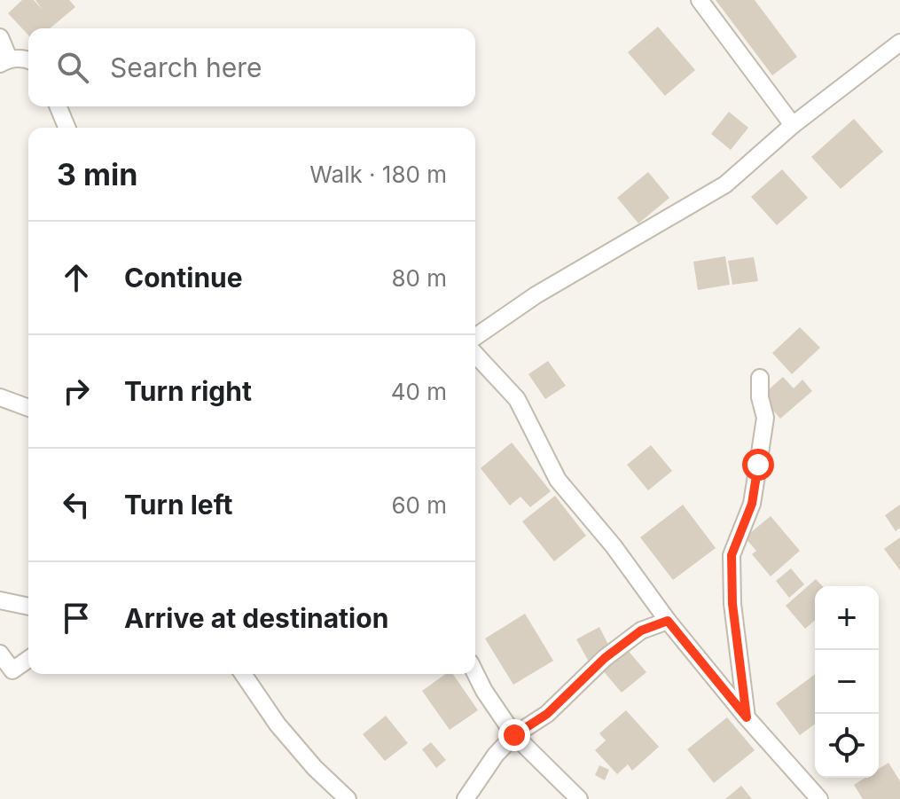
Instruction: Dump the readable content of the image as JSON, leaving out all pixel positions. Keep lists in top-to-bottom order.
{
  "page": {
    "search": "Search here",
    "heading": ["3 min", "Walk · 180 m"],
    "list": [
      ["Continue", "80 m"],
      ["Turn right", "40 m"],
      ["Turn left", "60 m"],
      "Arrive at destination"
    ],
    "map_buttons": ["+", "−"]
  }
}
